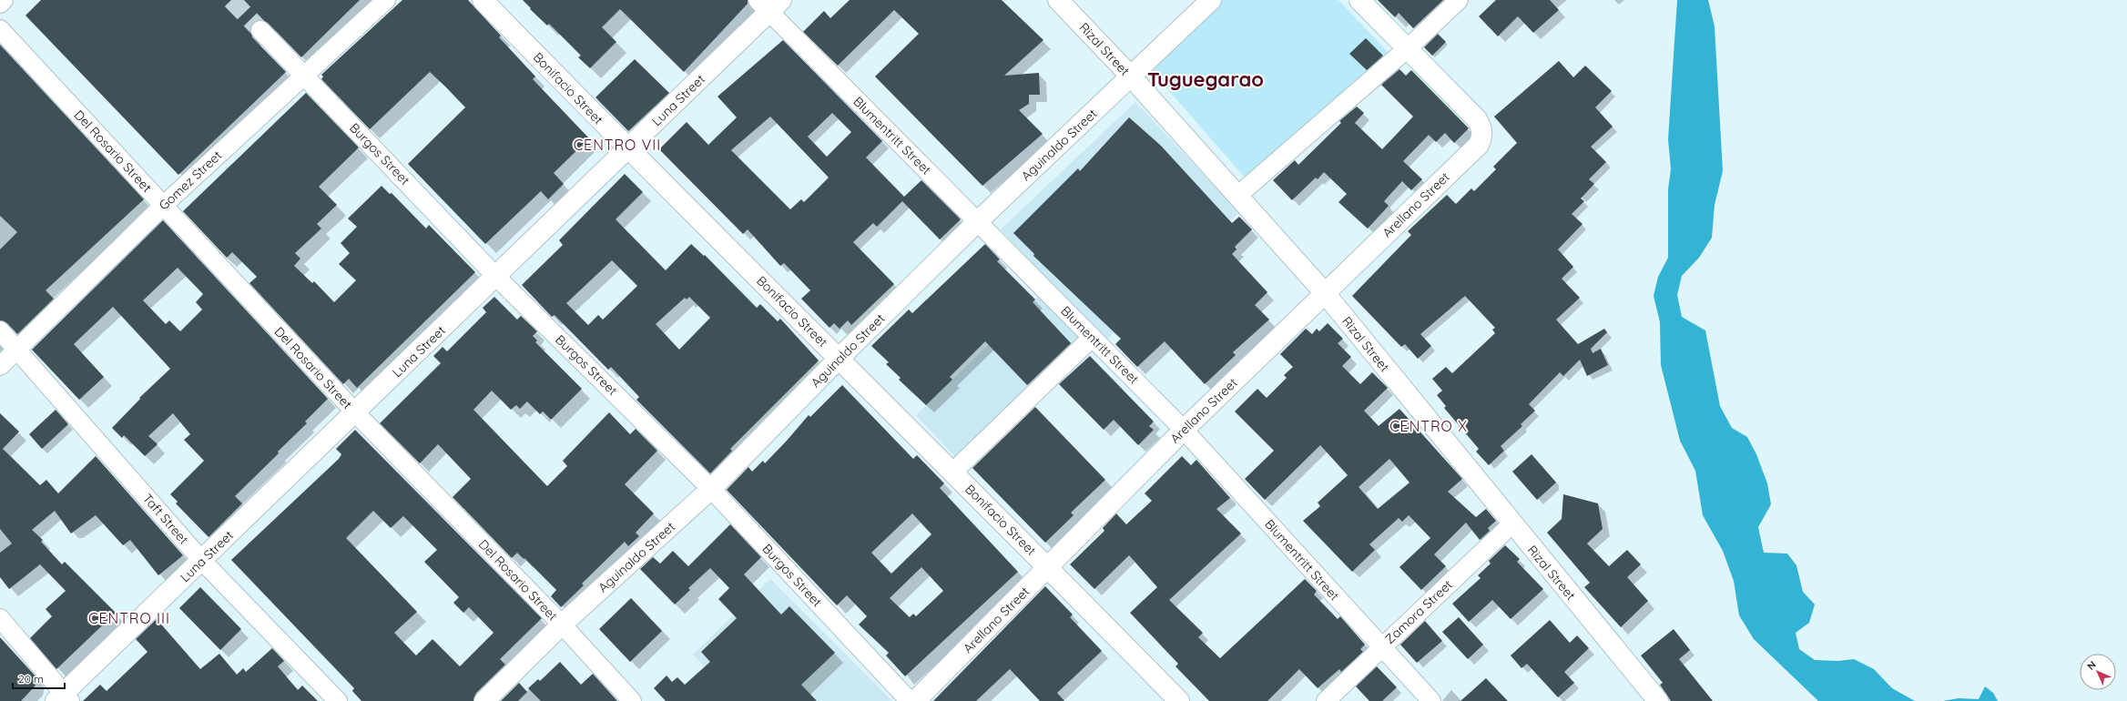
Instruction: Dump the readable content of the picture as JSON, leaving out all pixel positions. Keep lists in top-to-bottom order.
{
  "streets": {
    "street": [
      "Rizal Street",
      "Bonifacio Street",
      "Luna Street",
      "Blumentritt Street",
      "Aguinaldo Street",
      "Del Rosario Street",
      "Burgos Street",
      "Gomez Street",
      "Arellano Street",
      "Taft Street",
      "Zamora Street"
    ]
  },
  "crossings": [
    ["Rizal Street", "Aguinaldo Street"],
    ["Rizal Street", "Arellano Street"],
    ["Rizal Street", "Zamora Street"],
    ["Bonifacio Street", "Luna Street"],
    ["Bonifacio Street", "Aguinaldo Street"],
    ["Bonifacio Street", "Arellano Street"],
    ["Luna Street", "Blumentritt Street"],
    ["Luna Street", "Del Rosario Street"],
    ["Luna Street", "Burgos Street"],
    ["Luna Street", "Taft Street"],
    ["Blumentritt Street", "Aguinaldo Street"],
    ["Blumentritt Street", "Arellano Street"],
    ["Blumentritt Street", "Zamora Street"],
    ["Aguinaldo Street", "Del Rosario Street"],
    ["Aguinaldo Street", "Burgos Street"],
    ["Del Rosario Street", "Gomez Street"],
    ["Burgos Street", "Gomez Street"],
    ["Gomez Street", "Taft Street"]
  ],
  "districts": [
    "Tuguegarao",
    "CENTRO VII",
    "CENTRO X",
    "CENTRO III"
  ],
  "scale_bar": "20 m",
  "north": "top left"
}
